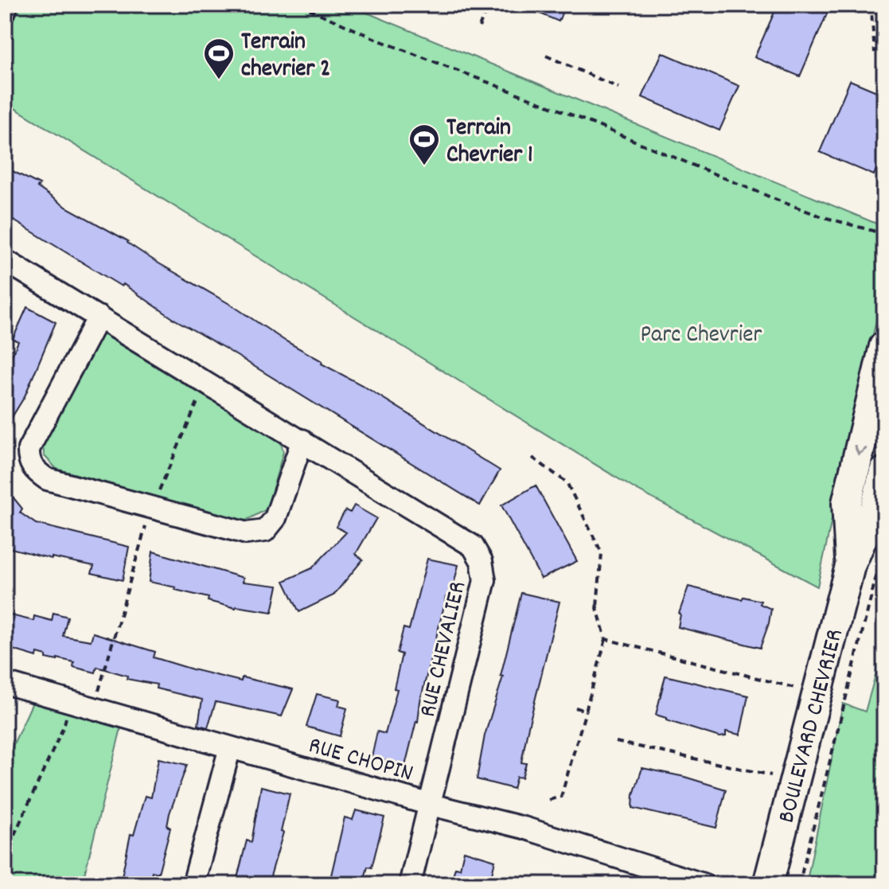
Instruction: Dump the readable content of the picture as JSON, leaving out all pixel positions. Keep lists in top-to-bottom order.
{
  "streets": {
    "street": ["RUE CHEVALIER", "BOULEVARD CHEVRIER", "RUE CHOPIN"]
  },
  "crossings": [
    ["RUE CHEVALIER", "RUE CHOPIN"]
  ],
  "parks": ["Parc Chevrier"],
  "places": {
    "sports": ["Terrain chevrier 2", "Terrain Chevrier 1"]
  }
}
